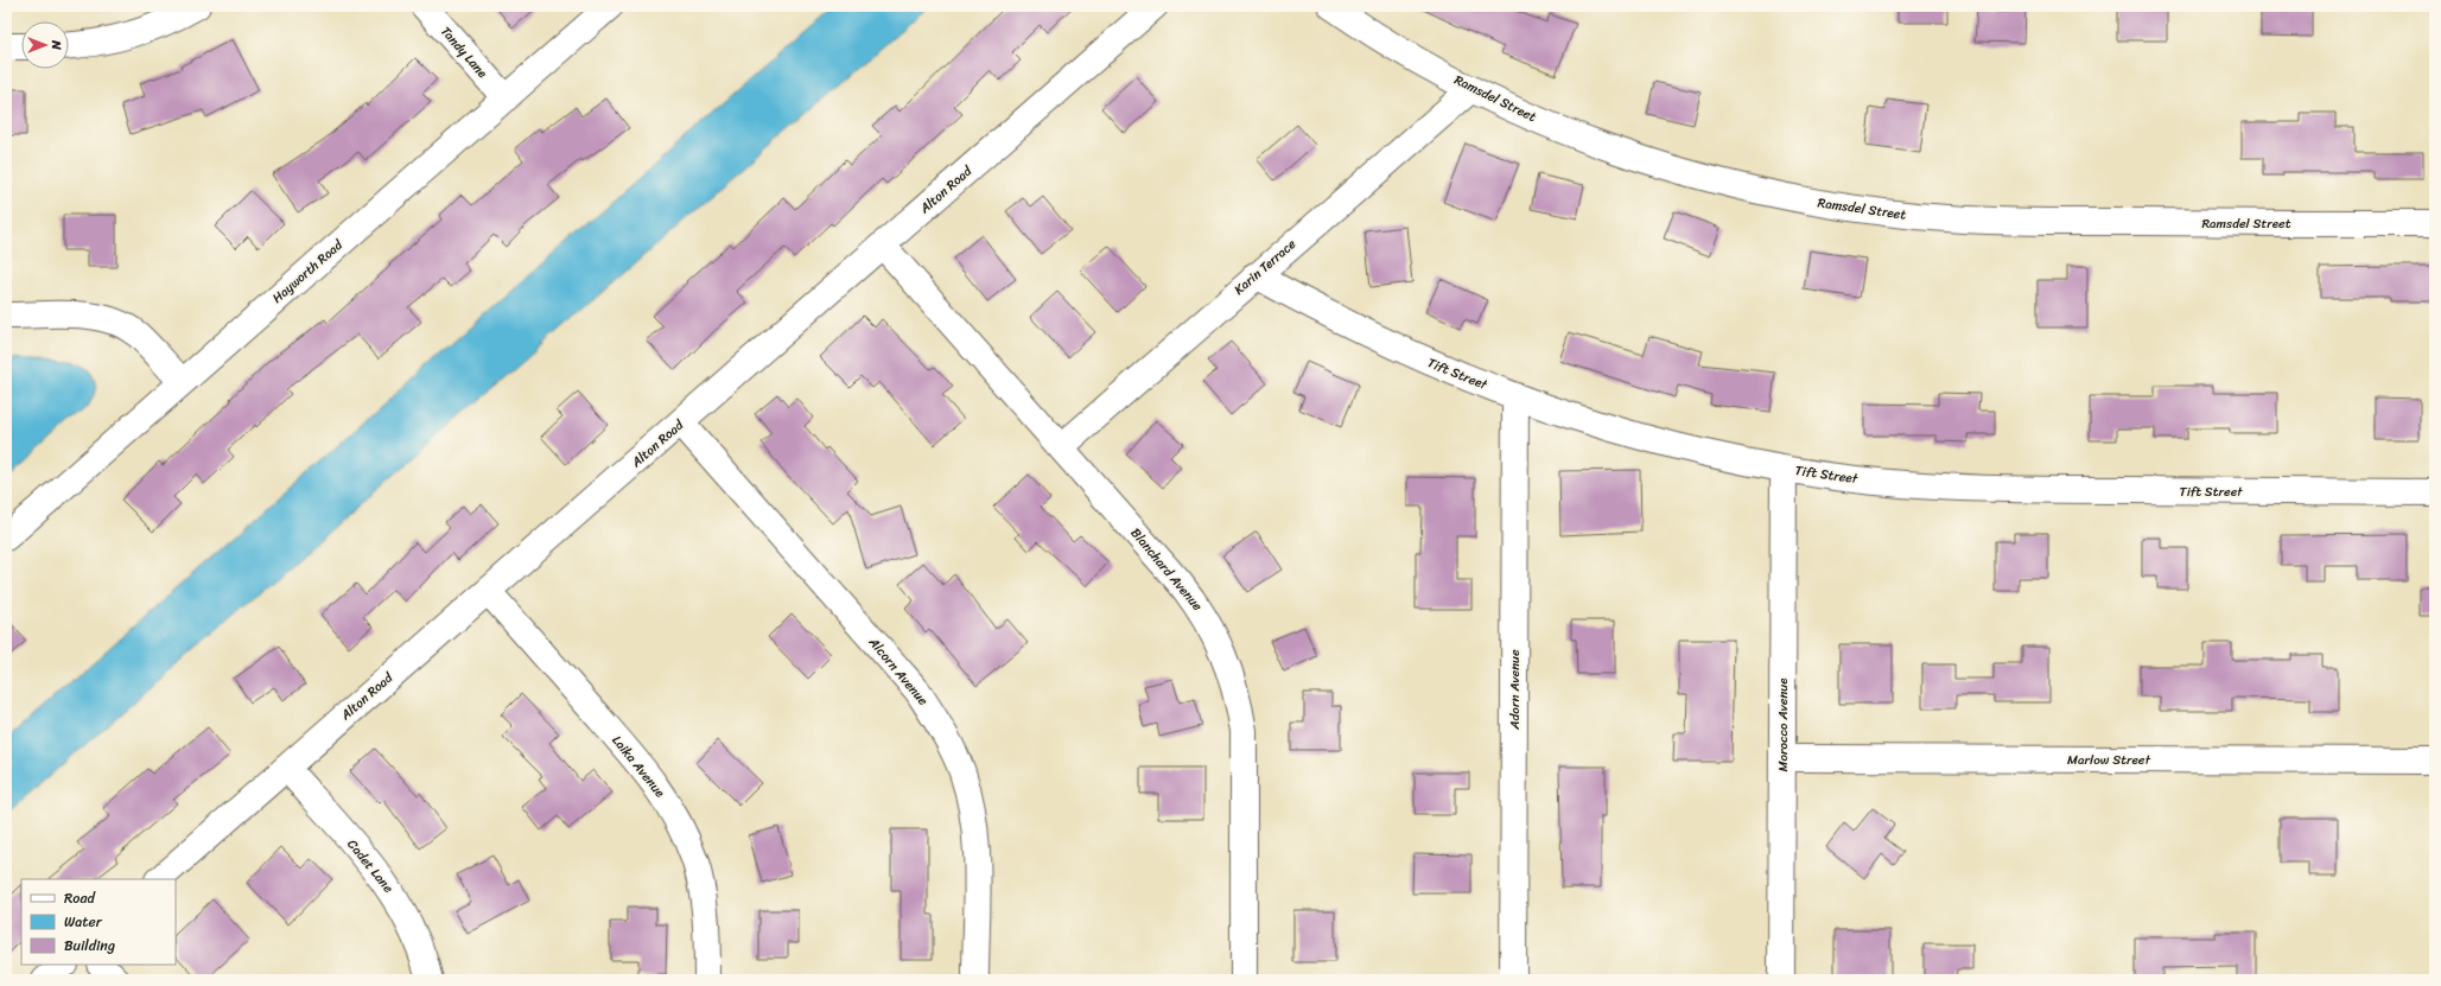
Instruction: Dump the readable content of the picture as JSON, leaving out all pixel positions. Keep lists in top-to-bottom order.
{
  "streets": {
    "street": [
      "Tandy Lane",
      "Ramsdel Street",
      "Alton Road",
      "Karin Terrace",
      "Hayworth Road",
      "Tift Street",
      "Blanchard Avenue",
      "Alcorn Avenue",
      "Adorn Avenue",
      "Morocco Avenue",
      "Marlow Street",
      "Laika Avenue",
      "Cadet Lane"
    ]
  },
  "crossings": [
    ["Tandy Lane", "Hayworth Road"],
    ["Ramsdel Street", "Karin Terrace"],
    ["Alton Road", "Blanchard Avenue"],
    ["Alton Road", "Alcorn Avenue"],
    ["Alton Road", "Laika Avenue"],
    ["Alton Road", "Cadet Lane"],
    ["Karin Terrace", "Tift Street"],
    ["Karin Terrace", "Blanchard Avenue"],
    ["Tift Street", "Adorn Avenue"],
    ["Tift Street", "Morocco Avenue"],
    ["Morocco Avenue", "Marlow Street"]
  ],
  "legend": ["Road", "Water", "Building"],
  "north": "right"
}
